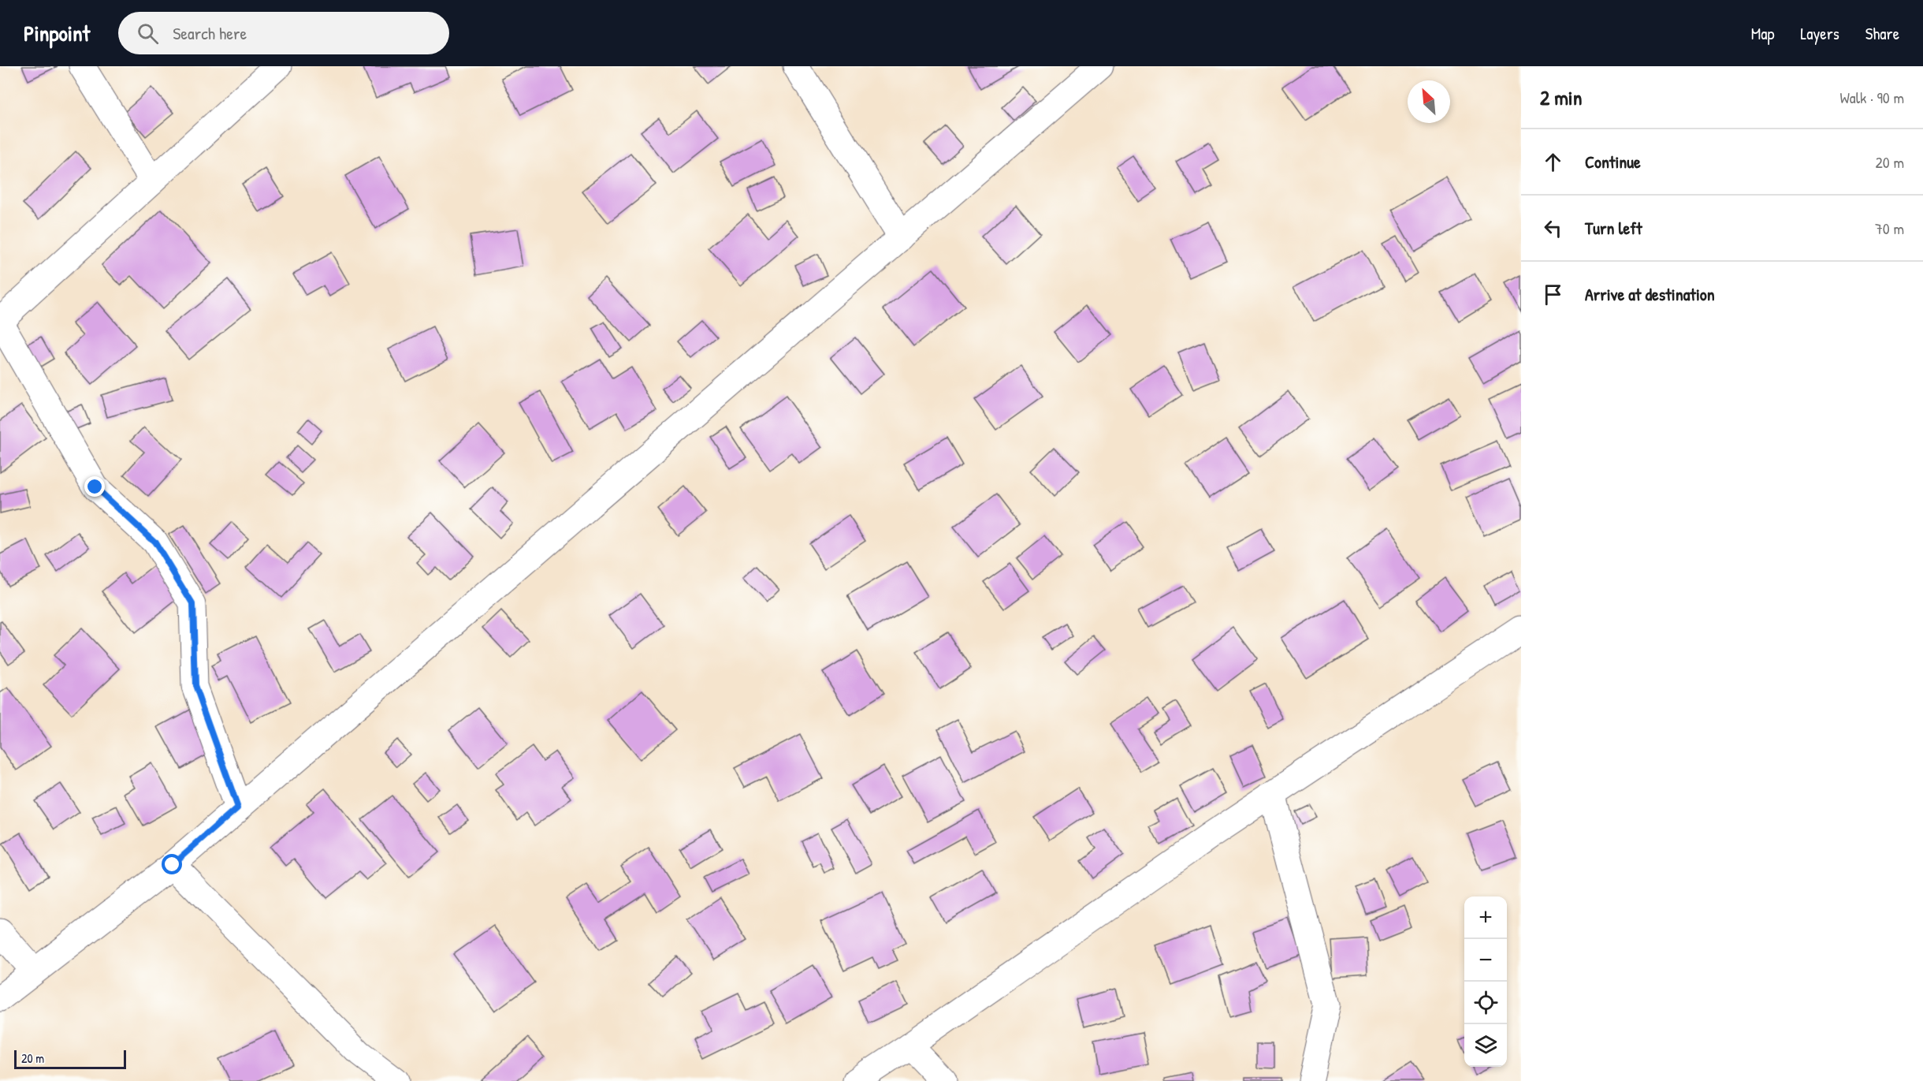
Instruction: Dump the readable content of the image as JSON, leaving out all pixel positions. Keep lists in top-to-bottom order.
{
  "scale_bar": "20 m",
  "north": "top left",
  "page": {
    "header": "Pinpoint",
    "search": "Search here",
    "nav": ["Map", "Layers", "Share"],
    "heading": ["2 min", "Walk · 90 m"],
    "list": [
      ["Continue", "20 m"],
      ["Turn left", "70 m"],
      "Arrive at destination"
    ],
    "map_buttons": ["+", "−"],
    "scale": "20 m"
  }
}
